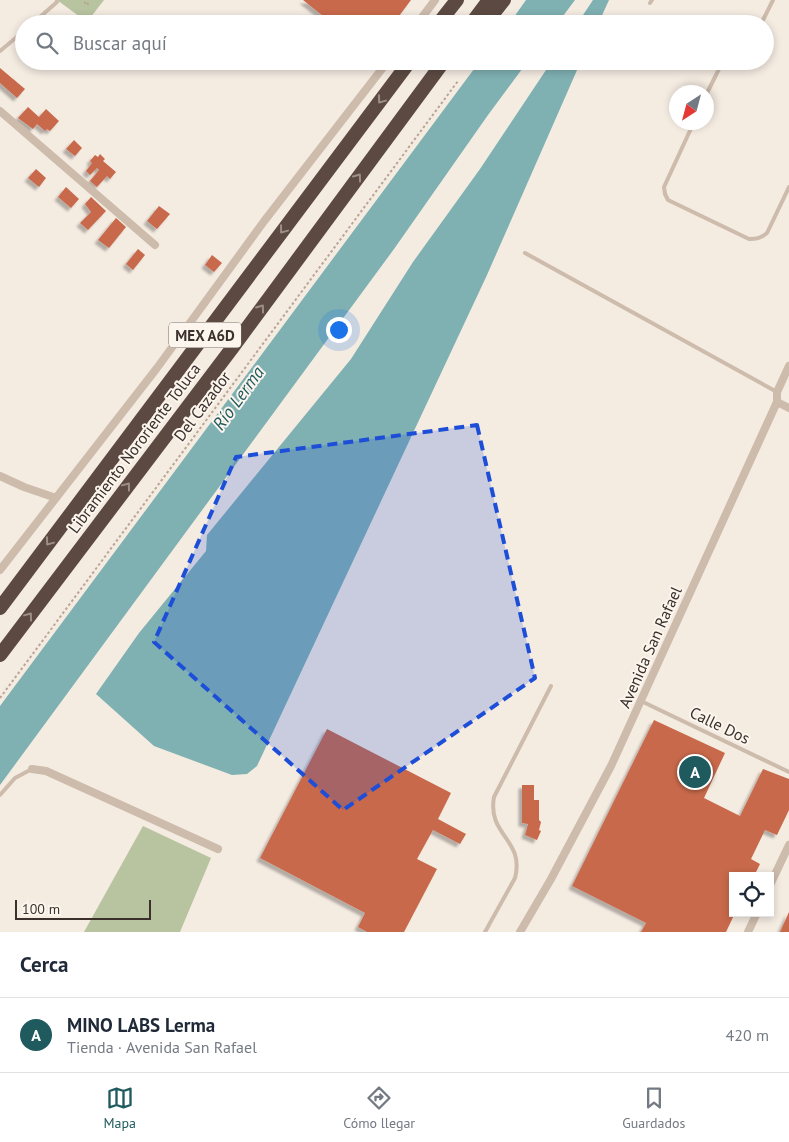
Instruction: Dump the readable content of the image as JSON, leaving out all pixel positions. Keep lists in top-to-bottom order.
{
  "streets": {
    "highway": ["MEX A6D", "Libramiento Nororiente Toluca"],
    "street": ["Avenida San Rafael"],
    "lane": ["Calle Dos"],
    "path": ["Del Cazador"]
  },
  "crossings": [
    ["Avenida San Rafael", "Calle Dos"]
  ],
  "water": ["Río Lerma"],
  "scale_bar": "100 m",
  "north": "bottom left",
  "page": {
    "search": "Buscar aquí",
    "pins": "A",
    "scale": "100 m",
    "heading": "Cerca",
    "list": [
      {
        "mark": "A",
        "name": "MINO LABS Lerma",
        "note": "Tienda · Avenida San Rafael",
        "value": "420 m"
      }
    ],
    "nav": ["Mapa", "Cómo llegar", "Guardados"]
  }
}
